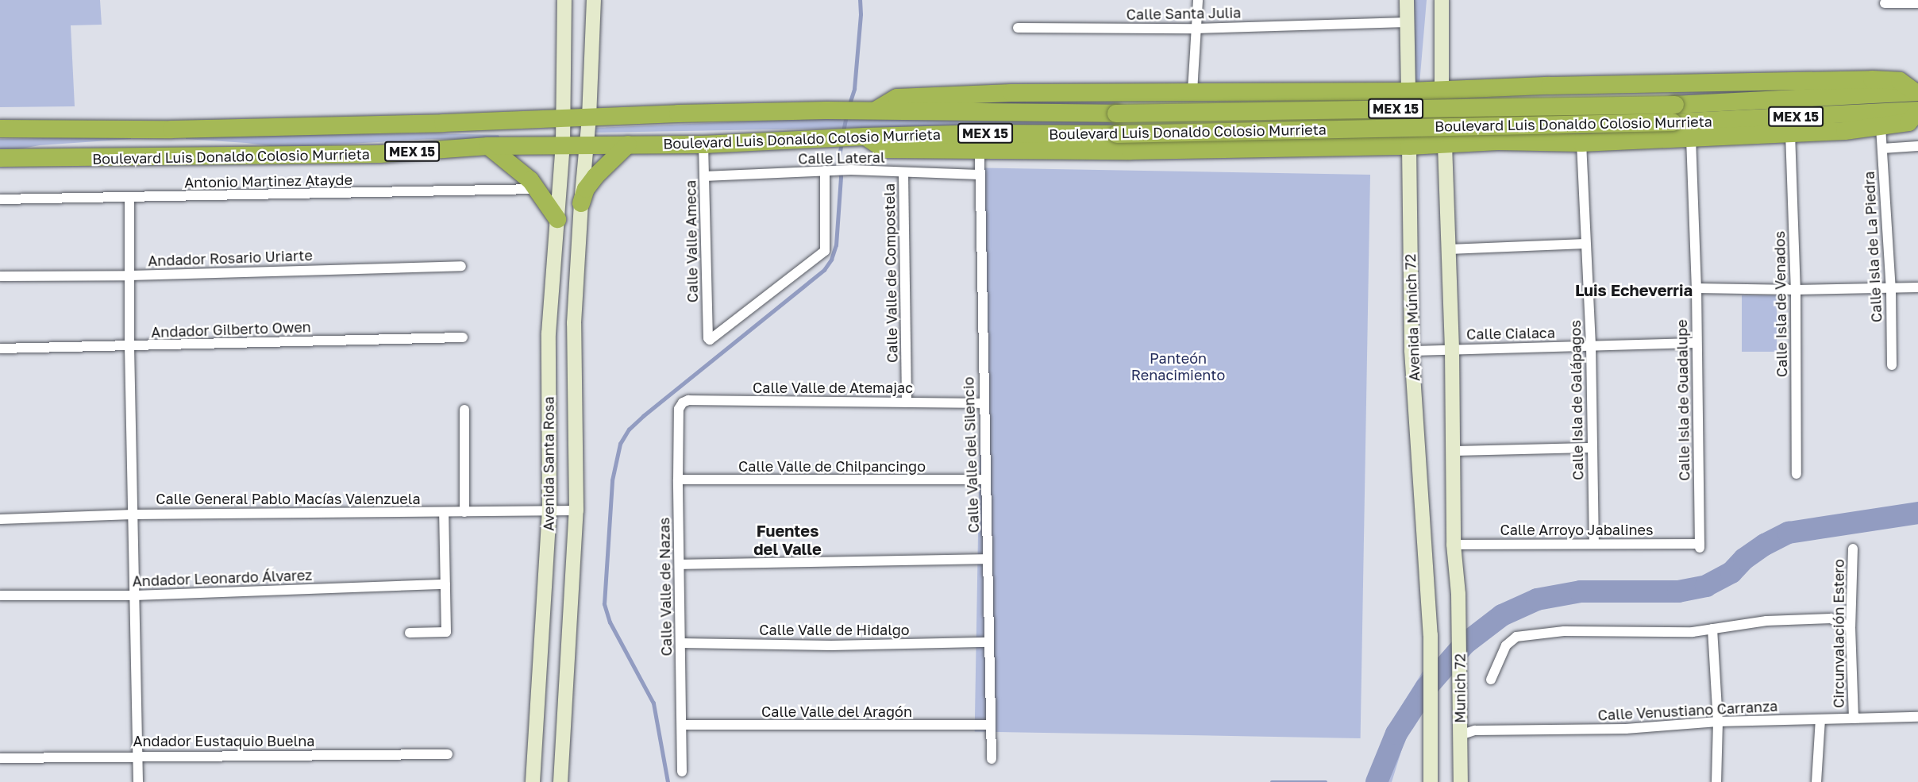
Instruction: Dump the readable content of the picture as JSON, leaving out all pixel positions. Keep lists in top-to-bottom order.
{
  "streets": {
    "highway": ["MEX 15", "Boulevard Luis Donaldo Colosio Murrieta", "Avenida Múnich 72"],
    "main road": ["Avenida Santa Rosa", "Munich 72"],
    "street": [
      "Calle Santa Julia",
      "Calle Lateral",
      "Antonio Martinez Atayde",
      "Calle Valle Ameca",
      "Calle Isla de La Piedra",
      "Andador Rosario Uriarte",
      "Calle Valle de Compostela",
      "Calle Isla de Venados",
      "Andador Gilberto Owen",
      "Calle Cialaca",
      "Calle Valle de Atemajac",
      "Calle Isla de Galápagos",
      "Calle Isla de Guadalupe",
      "Calle Valle del Silencio",
      "Calle Valle de Chilpancingo",
      "Calle General Pablo Macías Valenzuela",
      "Calle Arroyo Jabalines",
      "Andador Leonardo Álvarez",
      "Calle Valle de Nazas",
      "Calle Valle de Hidalgo",
      "Circunvalación Estero",
      "Calle Venustiano Carranza",
      "Calle Valle del Aragón",
      "Andador Eustaquio Buelna"
    ]
  },
  "crossings": [
    ["Calle Santa Julia", "Avenida Múnich 72"],
    ["Boulevard Luis Donaldo Colosio Murrieta", "Calle Valle Ameca"],
    ["Boulevard Luis Donaldo Colosio Murrieta", "Avenida Santa Rosa"],
    ["Calle Lateral", "Calle Valle Ameca"],
    ["Calle Lateral", "Calle Valle de Compostela"],
    ["Calle Lateral", "Calle Valle del Silencio"],
    ["Calle Valle de Compostela", "Calle Valle de Atemajac"],
    ["Avenida Múnich 72", "Calle Cialaca"],
    ["Avenida Múnich 72", "Munich 72"],
    ["Calle Cialaca", "Calle Isla de Galápagos"],
    ["Calle Cialaca", "Calle Isla de Guadalupe"],
    ["Calle Valle de Atemajac", "Calle Valle del Silencio"],
    ["Calle Valle de Atemajac", "Calle Valle de Nazas"],
    ["Calle Isla de Galápagos", "Calle Arroyo Jabalines"],
    ["Calle Isla de Guadalupe", "Calle Arroyo Jabalines"],
    ["Calle Valle del Silencio", "Calle Valle de Chilpancingo"],
    ["Calle Valle del Silencio", "Calle Valle de Hidalgo"],
    ["Calle Valle del Silencio", "Calle Valle del Aragón"],
    ["Avenida Santa Rosa", "Calle General Pablo Macías Valenzuela"],
    ["Calle Valle de Chilpancingo", "Calle Valle de Nazas"],
    ["Calle Arroyo Jabalines", "Munich 72"],
    ["Calle Valle de Nazas", "Calle Valle de Hidalgo"],
    ["Calle Valle de Nazas", "Calle Valle del Aragón"],
    ["Circunvalación Estero", "Calle Venustiano Carranza"],
    ["Munich 72", "Calle Venustiano Carranza"]
  ],
  "districts": ["Luis Echeverria", "Fuentes del Valle"],
  "parks": ["Panteón Renacimiento"]
}
